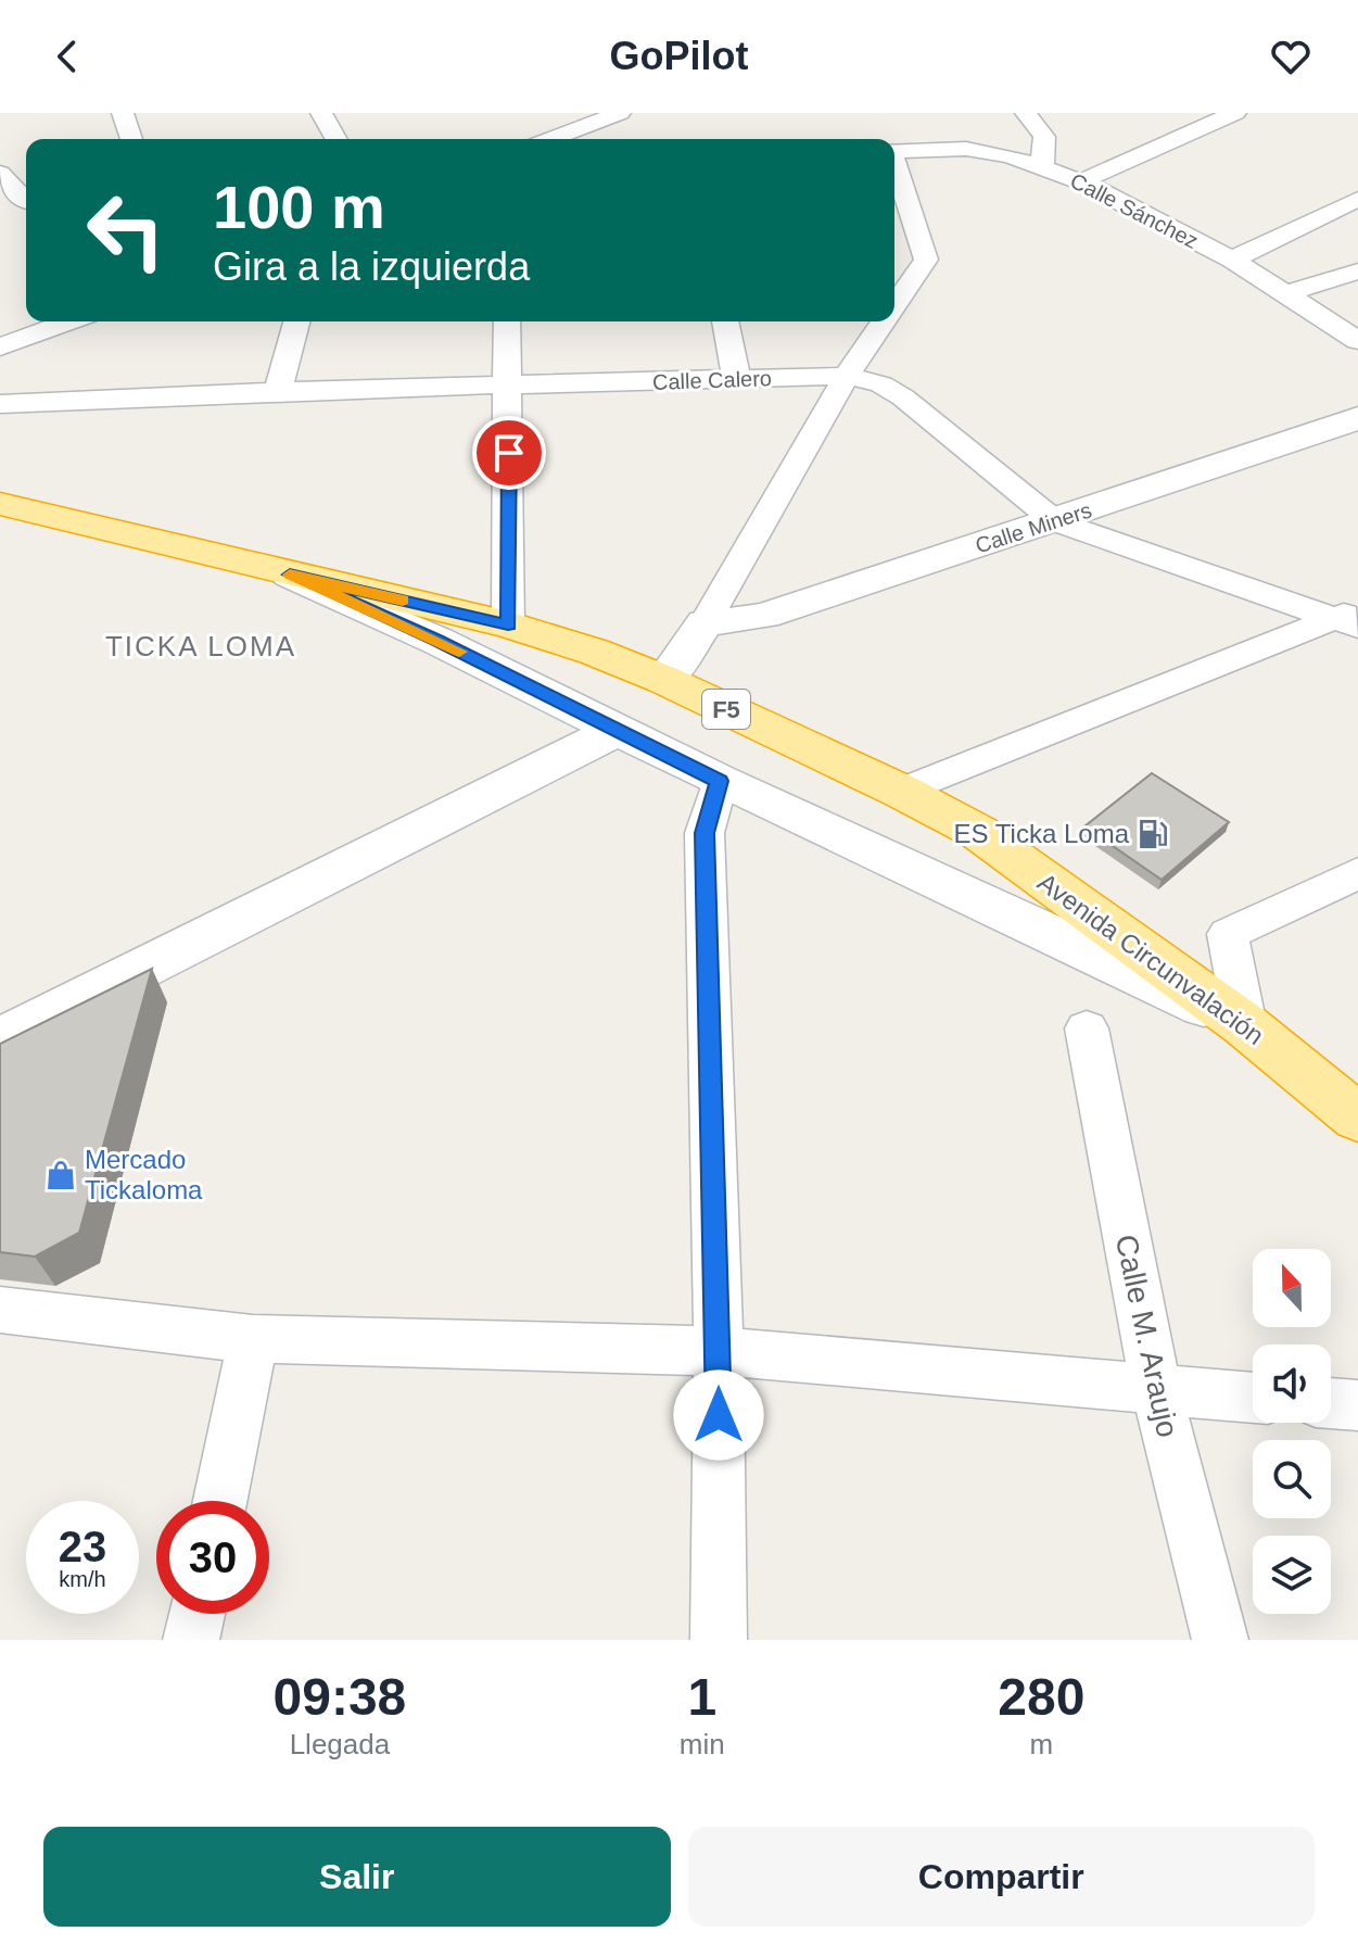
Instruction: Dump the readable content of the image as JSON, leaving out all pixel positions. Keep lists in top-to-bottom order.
{
  "streets": {
    "highway": ["F5", "Avenida Circunvalación"],
    "main road": ["Calle Miners"],
    "street": ["Calle Sánchez", "Calle Calero", "Calle M. Araujo"]
  },
  "crossings": [
    ["Calle Calero", "Calle Miners"]
  ],
  "districts": ["TICKA LOMA"],
  "places": {
    "fuel station": ["ES Ticka Loma"],
    "shop": ["Mercado Tickaloma"]
  },
  "north": "top",
  "page": {
    "header": "GoPilot",
    "turn": ["100 m", "Gira a la izquierda"],
    "speed": "23 km/h",
    "limit": "30",
    "eta": [
      "09:38",
      "Llegada",
      "1",
      "min",
      "280",
      "m"
    ],
    "buttons": ["Salir", "Compartir"]
  }
}
